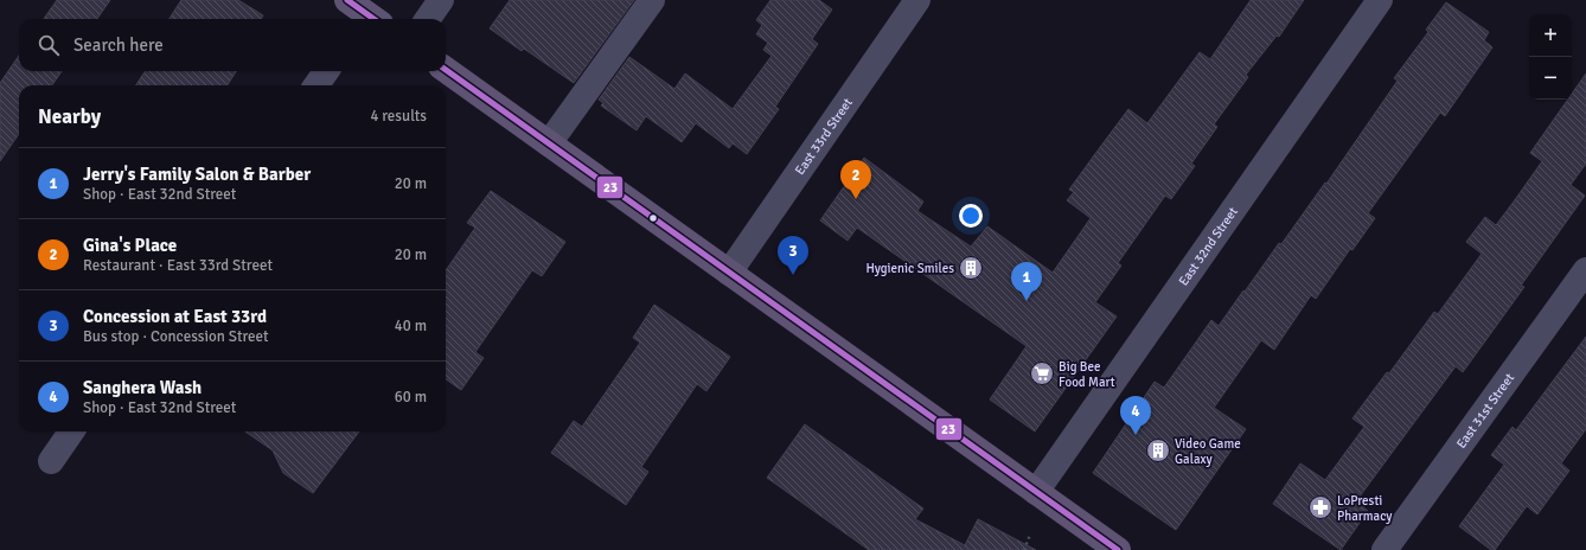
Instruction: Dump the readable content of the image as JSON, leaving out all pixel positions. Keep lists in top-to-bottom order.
{
  "streets": {
    "street": ["East 33rd Street", "East 32nd Street", "East 31st Street"]
  },
  "places": {
    "building": ["Hygienic Smiles", "Video Game Galaxy"],
    "supermarket": ["Big Bee Food Mart"],
    "pharmacy": ["LoPresti Pharmacy"]
  },
  "lines": ["transit line 23"],
  "page": {
    "map_buttons": ["+", "−"],
    "search": "Search here",
    "heading": ["Nearby", "4 results"],
    "list": [
      {
        "mark": "1",
        "name": "Jerry's Family Salon & Barber",
        "note": "Shop · East 32nd Street",
        "value": "20 m"
      },
      {
        "mark": "2",
        "name": "Gina's Place",
        "note": "Restaurant · East 33rd Street",
        "value": "20 m"
      },
      {
        "mark": "3",
        "name": "Concession at East 33rd",
        "note": "Bus stop · Concession Street",
        "value": "40 m"
      },
      {
        "mark": "4",
        "name": "Sanghera Wash",
        "note": "Shop · East 32nd Street",
        "value": "60 m"
      }
    ],
    "pins": [
      "2",
      "3",
      "1",
      "4"
    ]
  }
}
